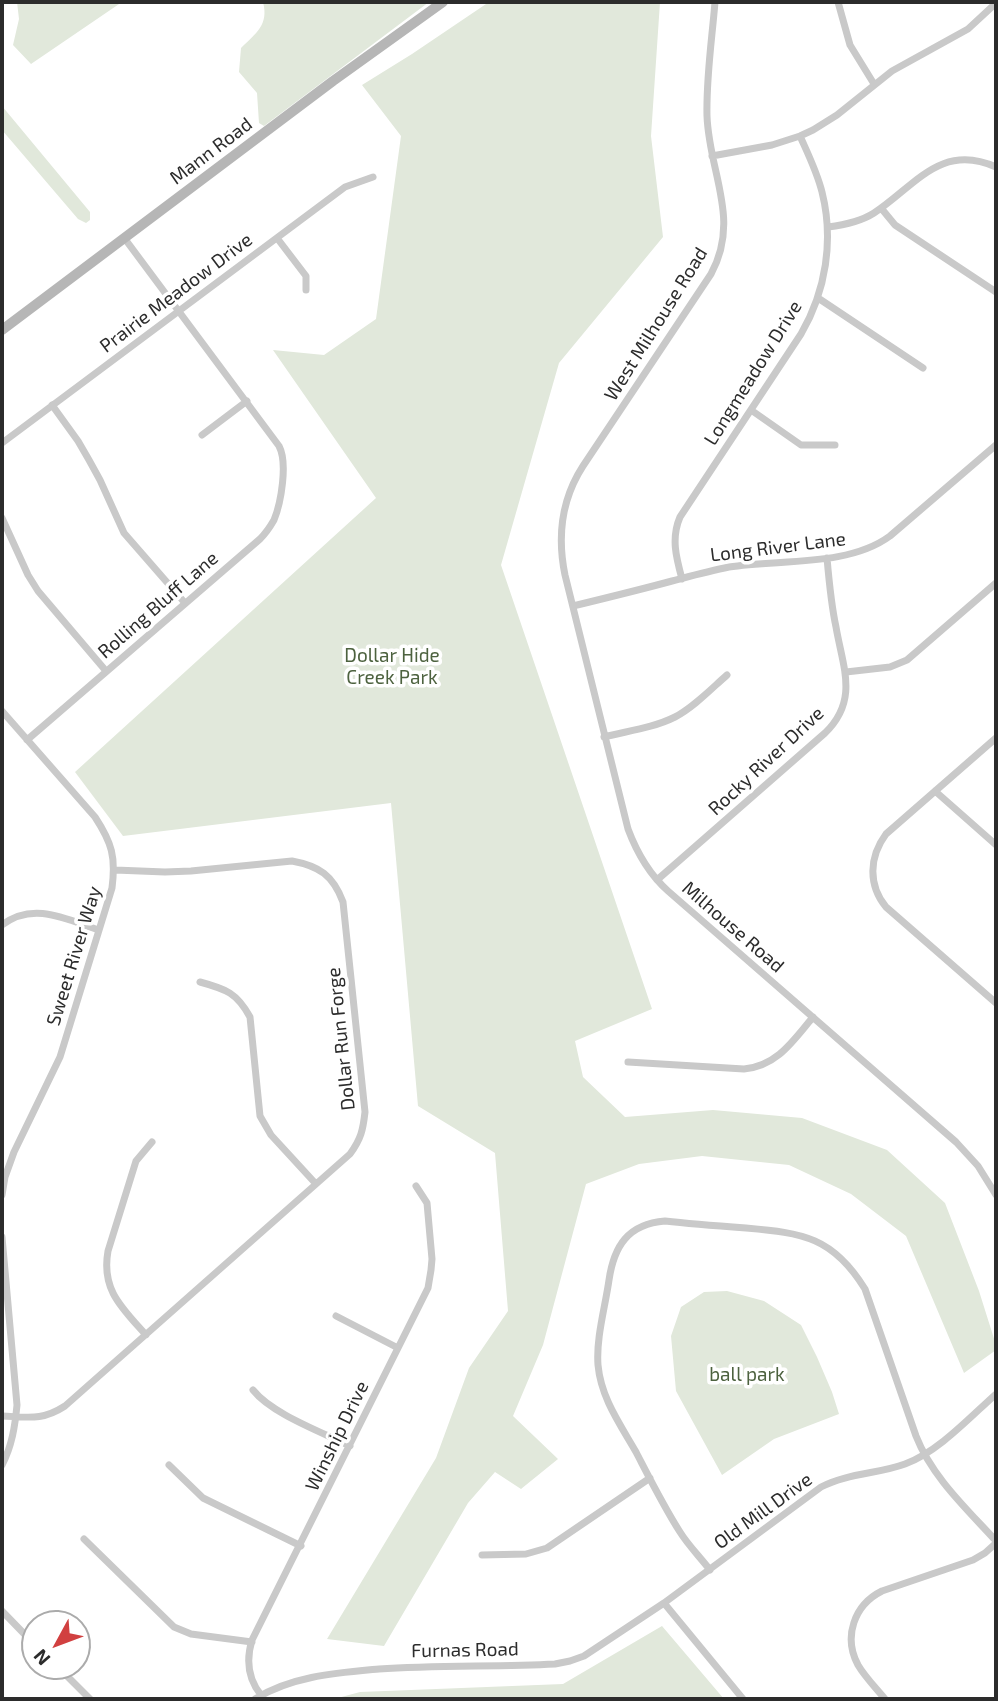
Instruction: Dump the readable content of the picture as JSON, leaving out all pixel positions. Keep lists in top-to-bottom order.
{
  "streets": {
    "main road": ["Mann Road"],
    "street": [
      "Prairie Meadow Drive",
      "West Milhouse Road",
      "Longmeadow Drive",
      "Long River Lane",
      "Rolling Bluff Lane",
      "Rocky River Drive",
      "Milhouse Road",
      "Sweet River Way",
      "Dollar Run Forge",
      "Winship Drive",
      "Old Mill Drive",
      "Furnas Road"
    ]
  },
  "crossings": [
    ["West Milhouse Road", "Long River Lane"],
    ["West Milhouse Road", "Milhouse Road"],
    ["Longmeadow Drive", "Long River Lane"],
    ["Long River Lane", "Rocky River Drive"],
    ["Long River Lane", "Milhouse Road"],
    ["Rolling Bluff Lane", "Sweet River Way"],
    ["Rocky River Drive", "Milhouse Road"],
    ["Sweet River Way", "Dollar Run Forge"],
    ["Winship Drive", "Furnas Road"],
    ["Old Mill Drive", "Furnas Road"]
  ],
  "parks": ["Dollar Hide Creek Park", "ball park"],
  "north": "bottom left"
}
